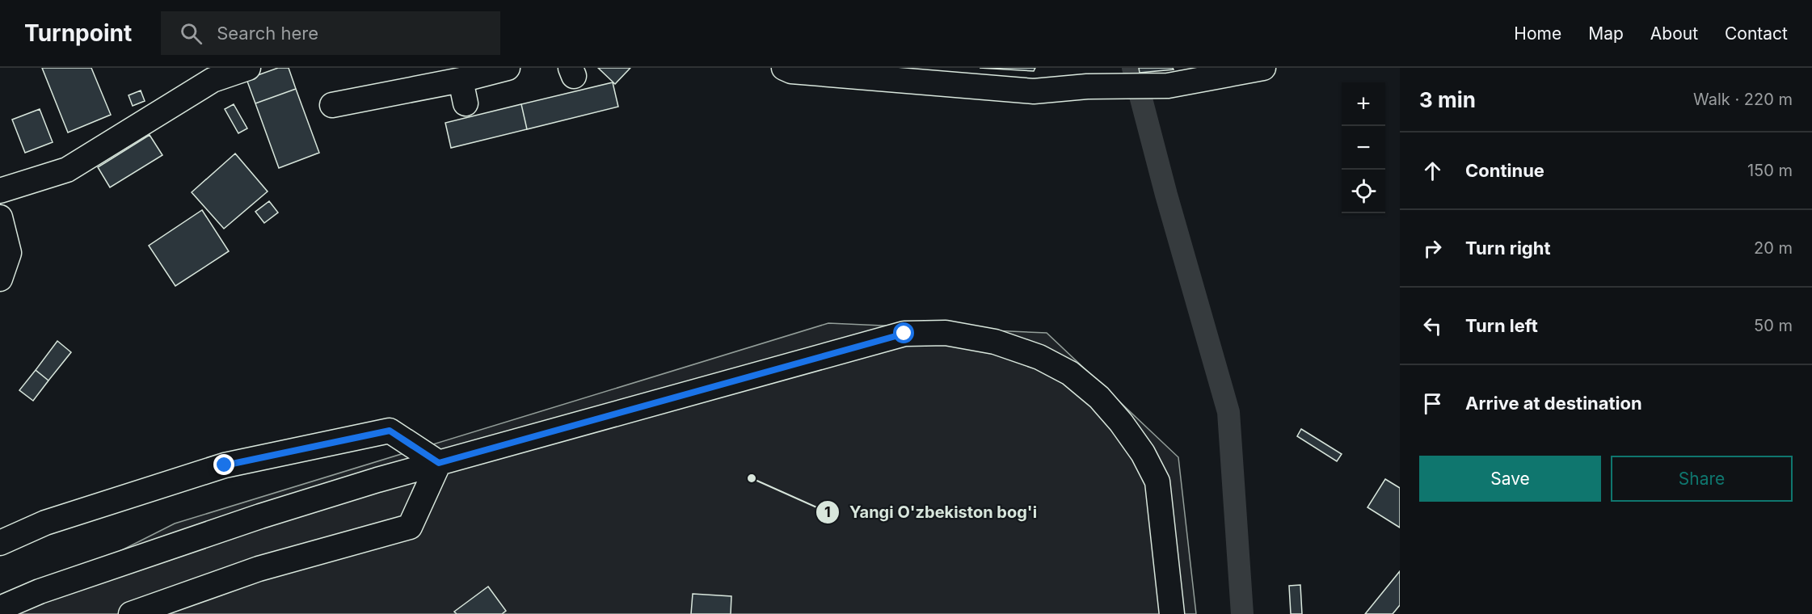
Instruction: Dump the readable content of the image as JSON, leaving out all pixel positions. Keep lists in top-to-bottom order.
{
  "places": ["Yangi O'zbekiston bog'i"],
  "page": {
    "header": "Turnpoint",
    "search": "Search here",
    "nav": [
      "Home",
      "Map",
      "About",
      "Contact"
    ],
    "heading": ["3 min", "Walk · 220 m"],
    "map_buttons": ["+", "−"],
    "list": [
      ["Continue", "150 m"],
      ["Turn right", "20 m"],
      ["Turn left", "50 m"],
      "Arrive at destination"
    ],
    "buttons": ["Save", "Share"]
  }
}
